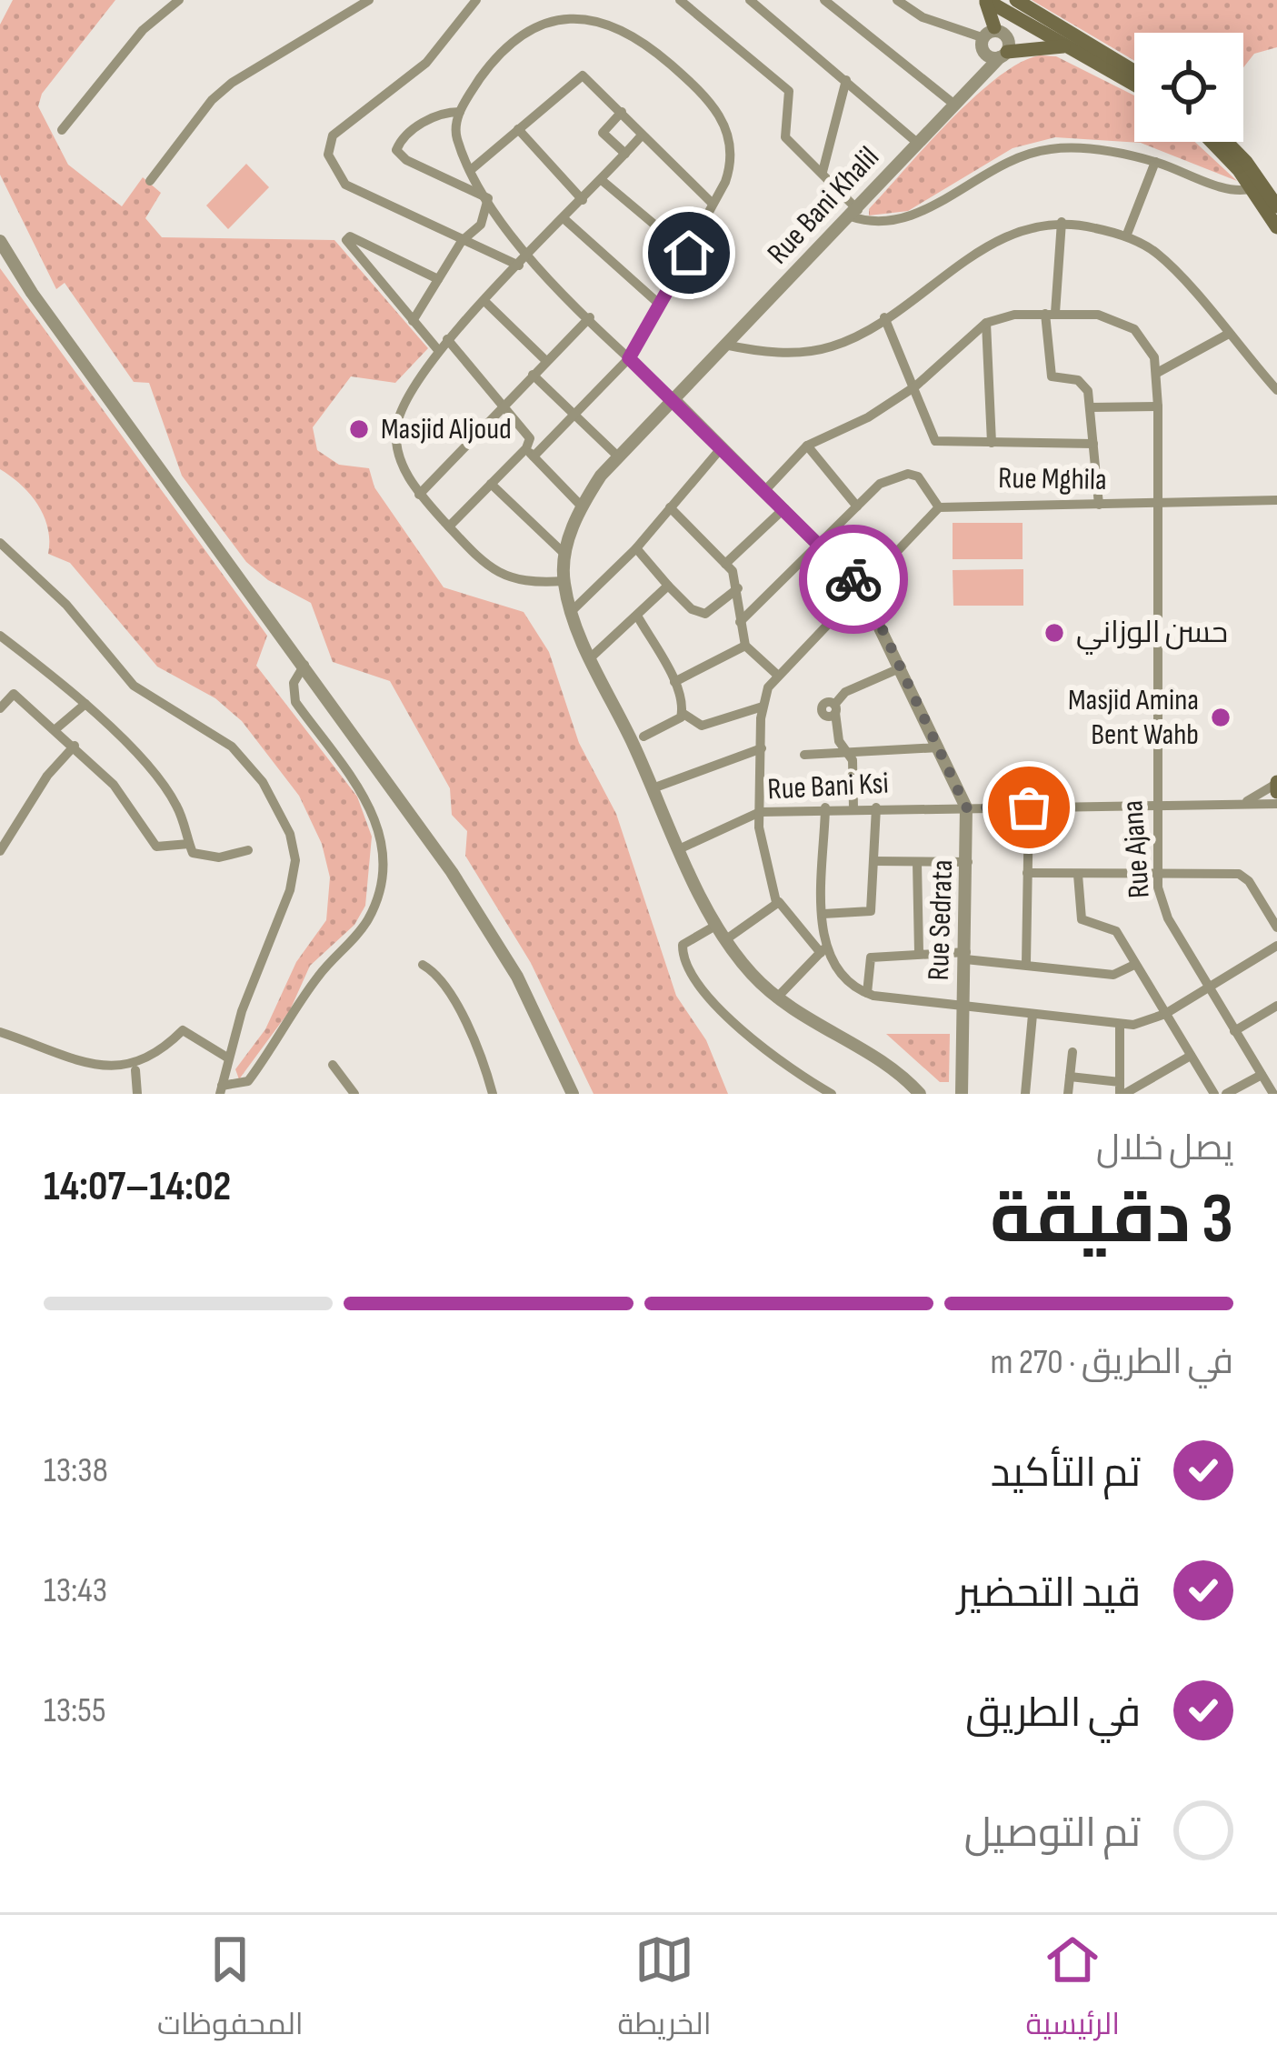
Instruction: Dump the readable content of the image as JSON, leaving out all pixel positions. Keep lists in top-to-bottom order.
{
  "streets": {
    "street": [
      "Rue Bani Khalil",
      "Rue Mghila",
      "Rue Bani Ksi",
      "Rue Ajana",
      "Rue Sedrata"
    ]
  },
  "crossings": [
    ["Rue Bani Khalil", "Rue Bani Ksi"],
    ["Rue Bani Khalil", "Rue Sedrata"],
    ["Rue Mghila", "Rue Ajana"],
    ["Rue Bani Ksi", "Rue Ajana"],
    ["Rue Bani Ksi", "Rue Sedrata"]
  ],
  "places": ["Masjid Aljoud", "حسن الوزاني", "Masjid Amina Bent Wahb"],
  "page": {
    "heading": ["3 دقيقة", "يصل خلال", "14:02–14:07"],
    "bar": "في الطريق · 270 m",
    "list": [
      ["تم التأكيد", "13:38"],
      ["قيد التحضير", "13:43"],
      ["في الطريق", "13:55"],
      "تم التوصيل"
    ],
    "tabs": ["الرئيسية", "الخريطة", "المحفوظات"]
  }
}
